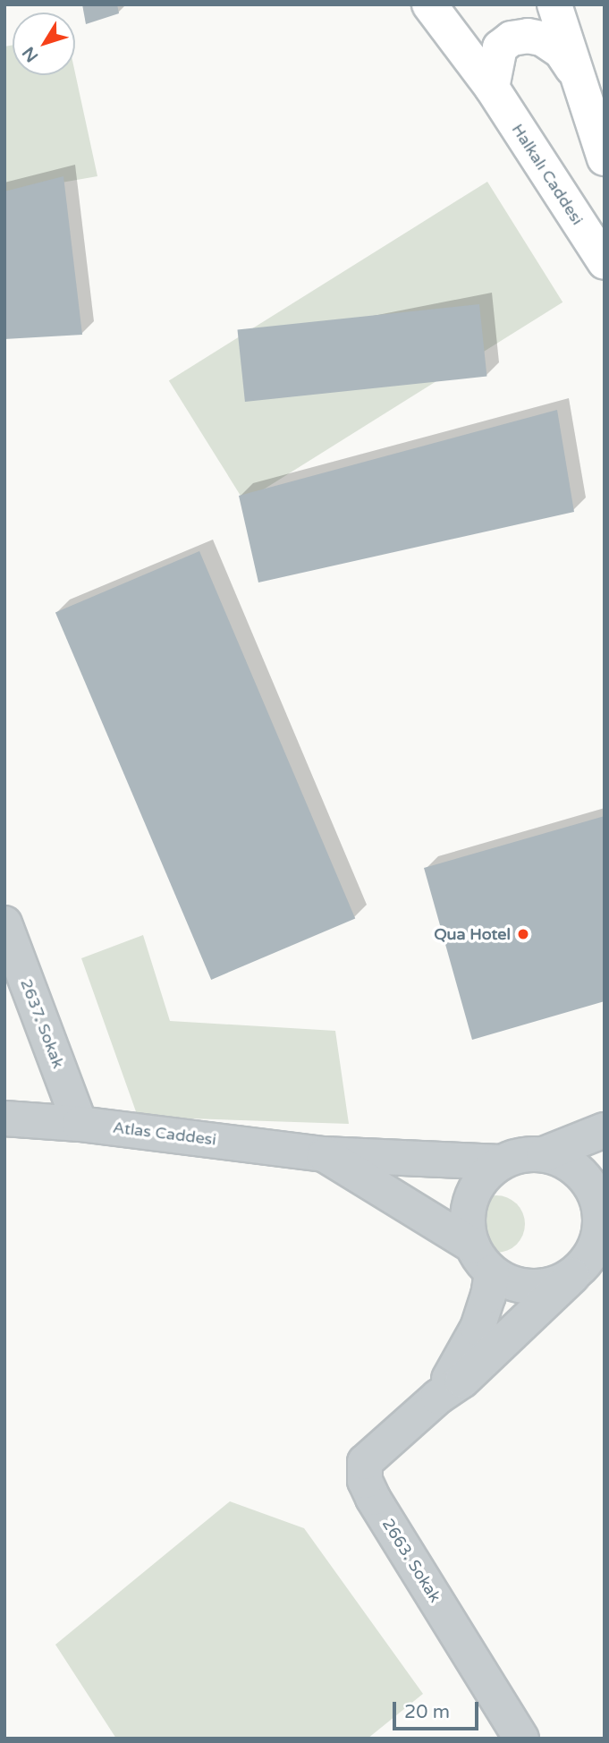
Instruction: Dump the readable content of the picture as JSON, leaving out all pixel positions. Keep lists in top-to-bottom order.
{
  "streets": {
    "main road": ["Halkalı Caddesi"],
    "street": ["2637. Sokak", "Atlas Caddesi", "2663. Sokak"]
  },
  "crossings": [
    ["2637. Sokak", "Atlas Caddesi"]
  ],
  "places": ["Qua Hotel"],
  "scale_bar": "20 m",
  "north": "bottom left"
}
